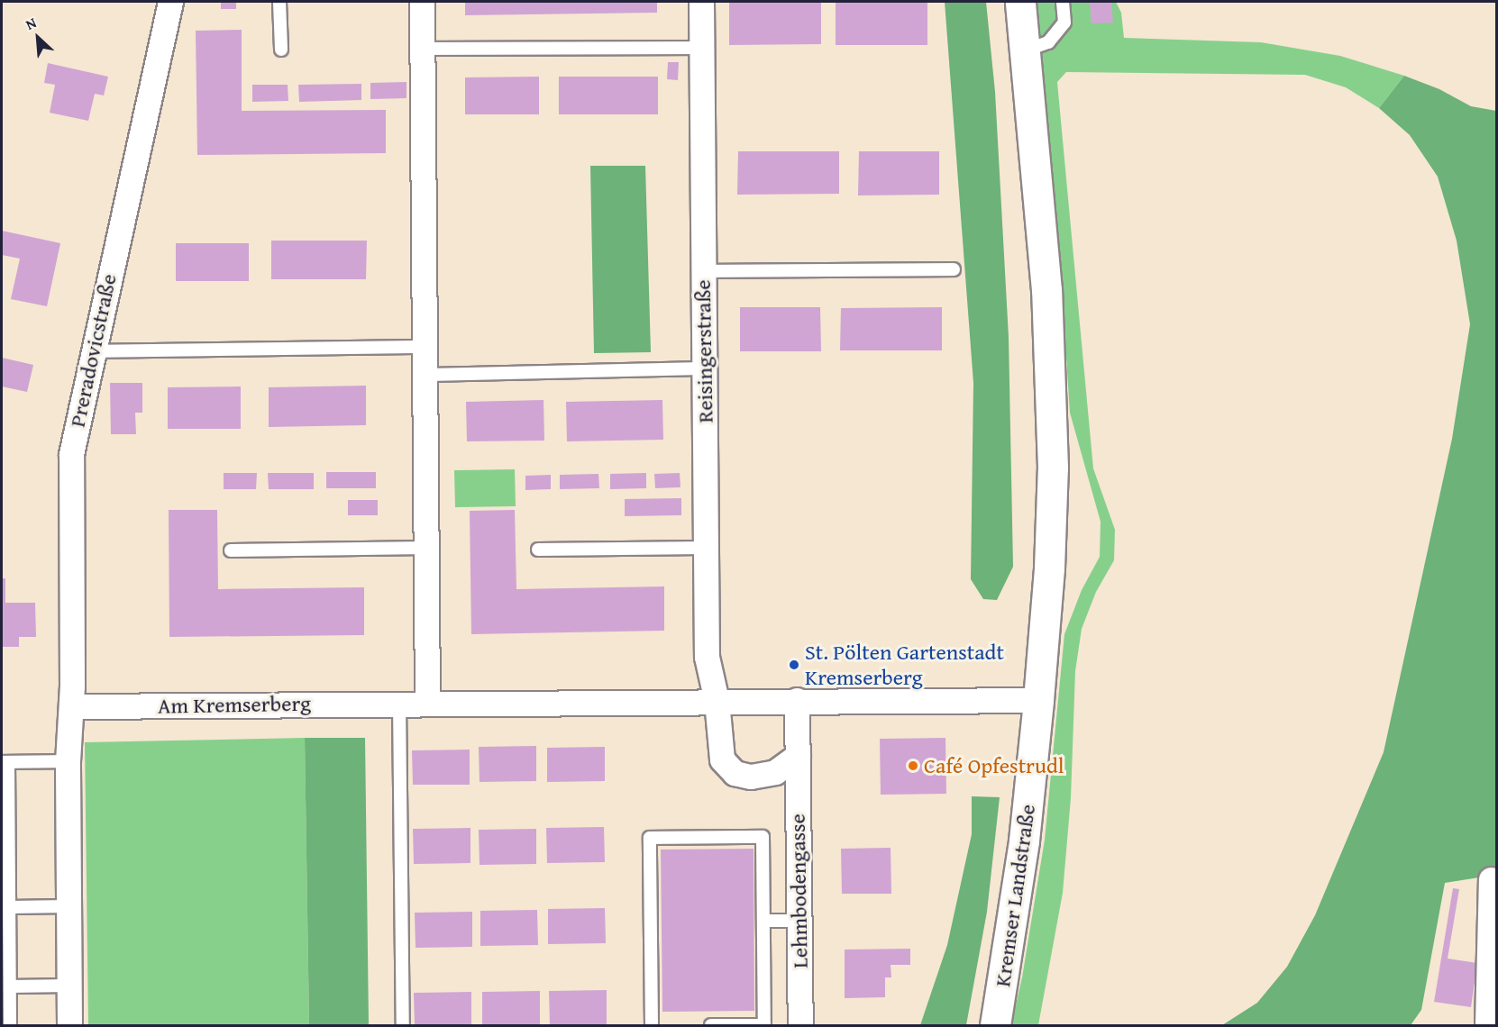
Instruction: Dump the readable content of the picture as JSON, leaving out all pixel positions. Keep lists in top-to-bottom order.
{
  "streets": {
    "main road": ["Kremser Landstraße"],
    "street": [
      "Preradovicstraße",
      "Reisingerstraße",
      "Am Kremserberg",
      "Lehmbodengasse"
    ]
  },
  "crossings": [
    ["Preradovicstraße", "Am Kremserberg"],
    ["Reisingerstraße", "Am Kremserberg"],
    ["Am Kremserberg", "Kremser Landstraße"]
  ],
  "places": ["St. Pölten Gartenstadt Kremserberg", "Café Opfestrudl"],
  "north": "top left"
}
